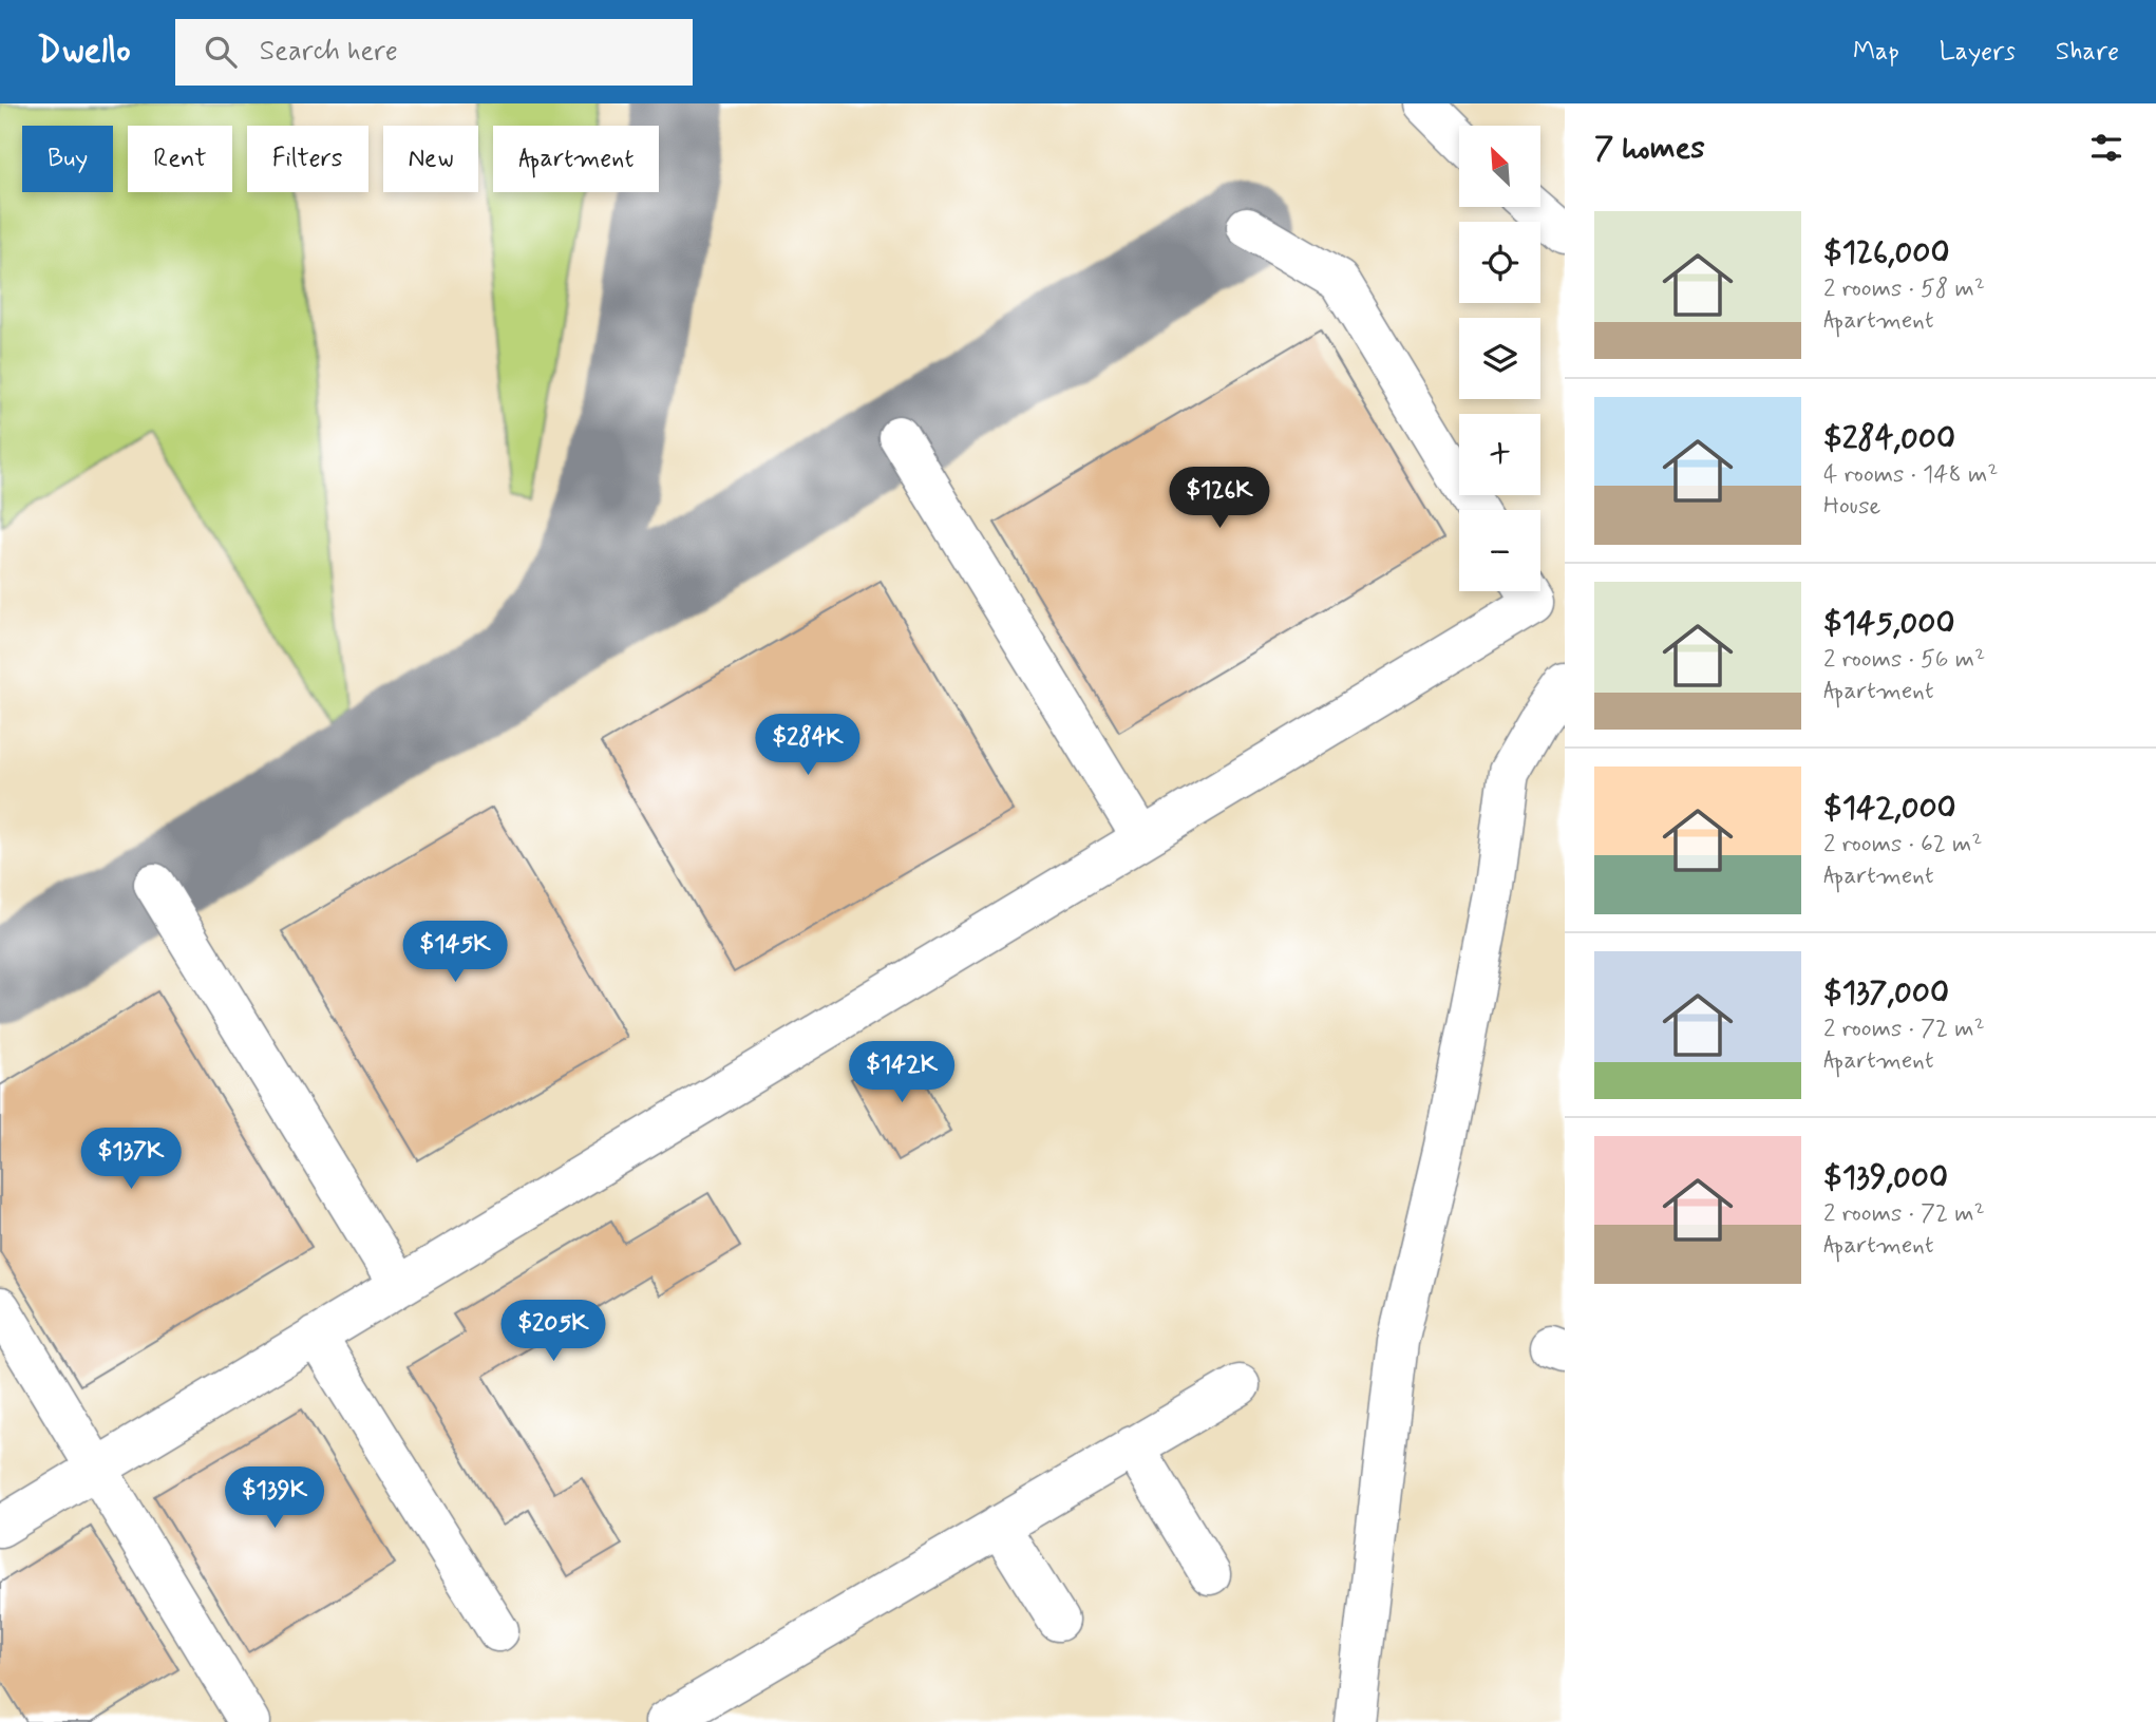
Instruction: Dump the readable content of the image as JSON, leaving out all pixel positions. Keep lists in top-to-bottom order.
{
  "north": "top left",
  "page": {
    "header": "Dwello",
    "search": "Search here",
    "nav": ["Map", "Layers", "Share"],
    "heading": "7 homes",
    "map_buttons": ["+", "−"],
    "chip": [
      "Buy",
      "Rent",
      "Filters",
      "New",
      "Apartment"
    ],
    "list": [
      {
        "name": "$126,000",
        "note": "2 rooms · 58 m² · Apartment"
      },
      {
        "name": "$284,000",
        "note": "4 rooms · 148 m² · House"
      },
      {
        "name": "$145,000",
        "note": "2 rooms · 56 m² · Apartment"
      },
      {
        "name": "$142,000",
        "note": "2 rooms · 62 m² · Apartment"
      },
      {
        "name": "$137,000",
        "note": "2 rooms · 72 m² · Apartment"
      },
      {
        "name": "$139,000",
        "note": "2 rooms · 72 m² · Apartment"
      }
    ],
    "price": [
      "$126K",
      "$284K",
      "$145K",
      "$142K",
      "$137K",
      "$205K",
      "$139K"
    ]
  }
}
